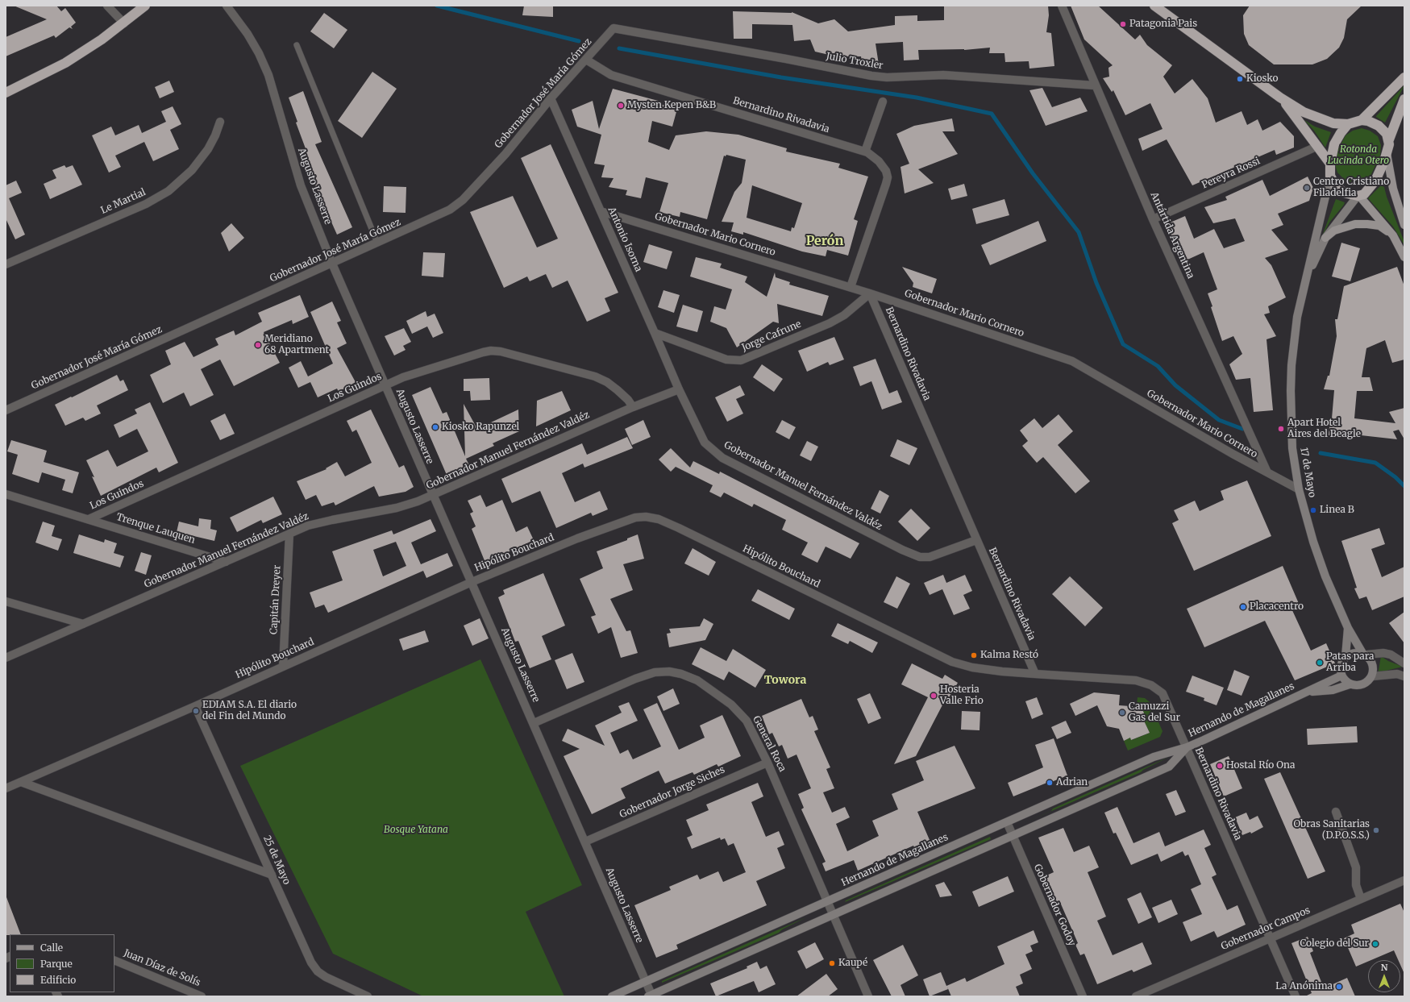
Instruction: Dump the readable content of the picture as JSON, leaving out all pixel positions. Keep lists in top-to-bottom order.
{
  "streets": {
    "main road": ["17 de Mayo", "Hernando de Magallanes"],
    "street": [
      "Julio Troxler",
      "Gobernador José María Gómez",
      "Bernardino Rivadavia",
      "Pereyra Rossi",
      "Augusto Lasserre",
      "Le Martial",
      "Gobernador Mario Cornero",
      "Antártida Argentina",
      "Antonio Isorna",
      "Jorge Cafrune",
      "Los Guindos",
      "Gobernador Manuel Fernández Valdéz",
      "Trenque Lauquen",
      "Hipólito Bouchard",
      "Capitán Dreyer",
      "General Roca",
      "Gobernador Jorge Siches",
      "25 de Mayo",
      "Gobernador Godoy",
      "Gobernador Campos",
      "Juan Díaz de Solís"
    ]
  },
  "crossings": [
    ["Julio Troxler", "Gobernador José María Gómez"],
    ["Julio Troxler", "Antártida Argentina"],
    ["Gobernador José María Gómez", "Bernardino Rivadavia"],
    ["Gobernador José María Gómez", "Augusto Lasserre"],
    ["Gobernador José María Gómez", "Antonio Isorna"],
    ["Bernardino Rivadavia", "Gobernador Mario Cornero"],
    ["Bernardino Rivadavia", "Jorge Cafrune"],
    ["Bernardino Rivadavia", "Gobernador Manuel Fernández Valdéz"],
    ["Bernardino Rivadavia", "Hipólito Bouchard"],
    ["Bernardino Rivadavia", "Hernando de Magallanes"],
    ["Bernardino Rivadavia", "Gobernador Campos"],
    ["Pereyra Rossi", "Antártida Argentina"],
    ["Augusto Lasserre", "Los Guindos"],
    ["Augusto Lasserre", "Gobernador Manuel Fernández Valdéz"],
    ["Augusto Lasserre", "Hipólito Bouchard"],
    ["Augusto Lasserre", "Hernando de Magallanes"],
    ["Augusto Lasserre", "General Roca"],
    ["Augusto Lasserre", "Gobernador Jorge Siches"],
    ["Gobernador Mario Cornero", "Antártida Argentina"],
    ["Gobernador Mario Cornero", "Antonio Isorna"],
    ["Gobernador Mario Cornero", "Jorge Cafrune"],
    ["Gobernador Mario Cornero", "17 de Mayo"],
    ["Antonio Isorna", "Jorge Cafrune"],
    ["Antonio Isorna", "Gobernador Manuel Fernández Valdéz"],
    ["Los Guindos", "Gobernador Manuel Fernández Valdéz"],
    ["Los Guindos", "Trenque Lauquen"],
    ["Gobernador Manuel Fernández Valdéz", "Trenque Lauquen"],
    ["Gobernador Manuel Fernández Valdéz", "Capitán Dreyer"],
    ["17 de Mayo", "Hernando de Magallanes"],
    ["Hipólito Bouchard", "Capitán Dreyer"],
    ["Hipólito Bouchard", "25 de Mayo"],
    ["Hernando de Magallanes", "General Roca"],
    ["Hernando de Magallanes", "Gobernador Godoy"],
    ["General Roca", "Gobernador Jorge Siches"]
  ],
  "districts": ["Perón", "Towora"],
  "parks": ["Rotonda Lucinda Otero", "Bosque Yatana"],
  "places": [
    "Patagonia Pais",
    "Kiosko",
    "Mysten Kepen B&B",
    "Centro Cristiano Filadelfia",
    "Meridiano 68 Apartment",
    "Kiosko Rapunzel",
    "Apart Hotel Aires del Beagle",
    "Linea B",
    "Placacentro",
    "Kalma Restó",
    "Patas para Arriba",
    "Hosteria Valle Frio",
    "EDIAM S.A. El diario del Fin del Mundo",
    "Camuzzi Gas del Sur",
    "Hostal Río Ona",
    "Adrian",
    "Obras Sanitarias (D.P.O.S.S.)",
    "Colegio del Sur",
    "Kaupé",
    "La Anónima"
  ],
  "legend": ["Calle", "Parque", "Edificio"],
  "north": "top"
}
